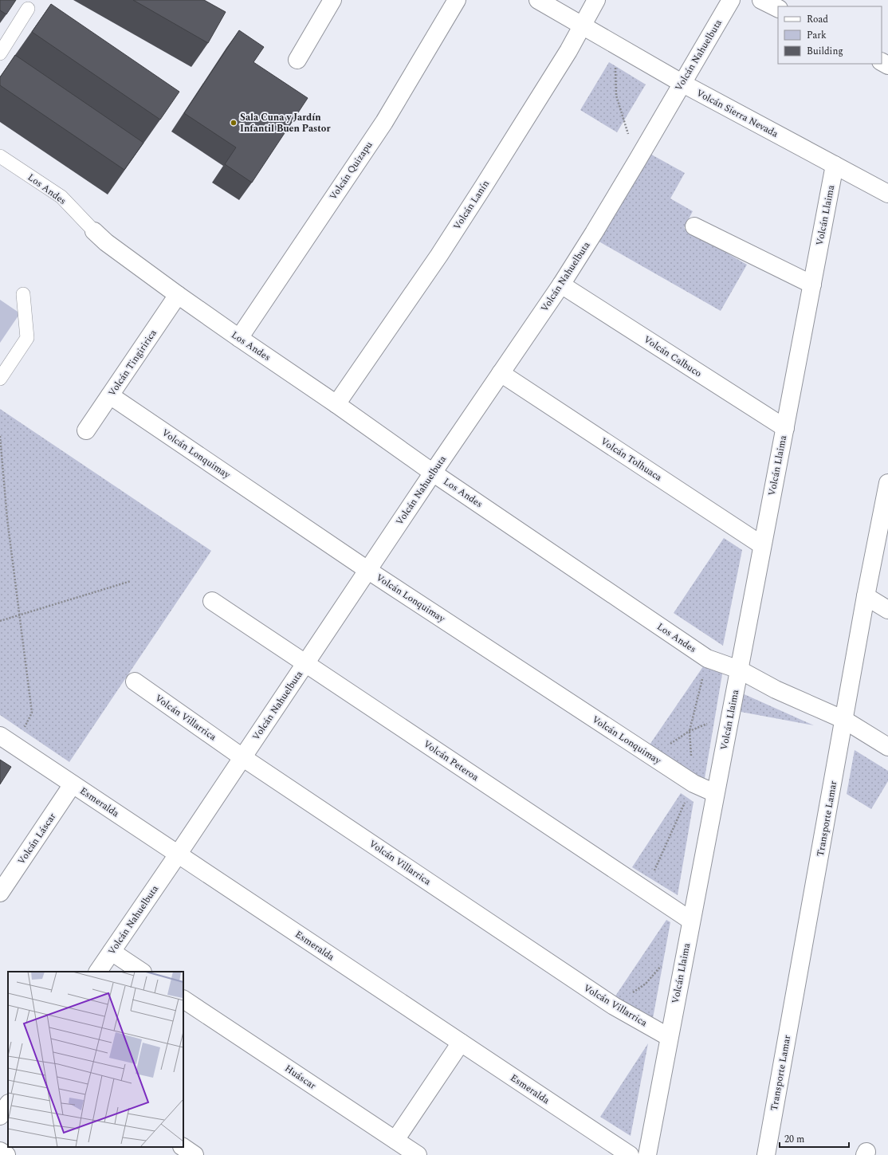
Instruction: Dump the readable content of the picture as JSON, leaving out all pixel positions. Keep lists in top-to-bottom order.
{
  "streets": {
    "street": [
      "Volcán Nahuelbuta",
      "Volcán Sierra Nevada",
      "Volcán Quizapu",
      "Los Andes",
      "Volcán Lanín",
      "Volcán Llaima",
      "Volcán Calbuco",
      "Volcán Tingiririca",
      "Volcán Lonquimay",
      "Volcán Tolhuaca",
      "Volcán Villarrica",
      "Volcán Peteroa",
      "Esmeralda",
      "Transporte Lamar",
      "Volcán Láscar",
      "Huáscar"
    ]
  },
  "crossings": [
    ["Volcán Nahuelbuta", "Volcán Sierra Nevada"],
    ["Volcán Nahuelbuta", "Los Andes"],
    ["Volcán Nahuelbuta", "Volcán Calbuco"],
    ["Volcán Nahuelbuta", "Volcán Lonquimay"],
    ["Volcán Nahuelbuta", "Volcán Tolhuaca"],
    ["Volcán Nahuelbuta", "Volcán Villarrica"],
    ["Volcán Nahuelbuta", "Volcán Peteroa"],
    ["Volcán Nahuelbuta", "Esmeralda"],
    ["Volcán Sierra Nevada", "Volcán Lanín"],
    ["Volcán Sierra Nevada", "Volcán Llaima"],
    ["Volcán Quizapu", "Los Andes"],
    ["Los Andes", "Volcán Lanín"],
    ["Los Andes", "Volcán Llaima"],
    ["Los Andes", "Volcán Tingiririca"],
    ["Los Andes", "Transporte Lamar"],
    ["Volcán Llaima", "Volcán Calbuco"],
    ["Volcán Llaima", "Volcán Lonquimay"],
    ["Volcán Llaima", "Volcán Tolhuaca"],
    ["Volcán Llaima", "Volcán Villarrica"],
    ["Volcán Llaima", "Volcán Peteroa"],
    ["Volcán Tingiririca", "Volcán Lonquimay"],
    ["Esmeralda", "Volcán Láscar"]
  ],
  "places": ["Sala Cuna y Jardín Infantil Buen Pastor"],
  "legend": ["Road", "Park", "Building"],
  "scale_bar": "20 m"
}
